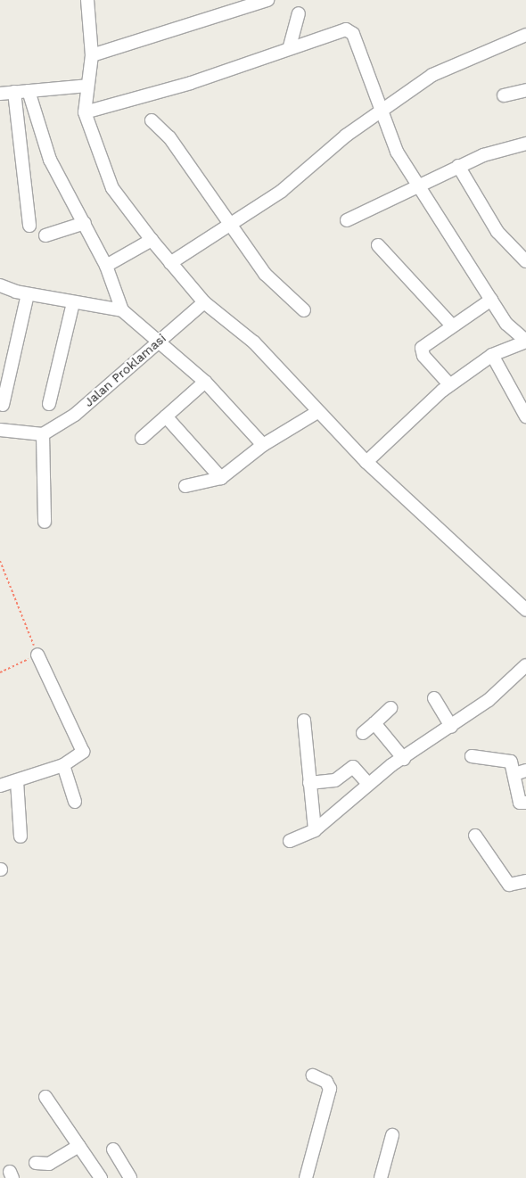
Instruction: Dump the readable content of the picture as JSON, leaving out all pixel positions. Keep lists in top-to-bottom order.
{
  "streets": {
    "street": ["Jalan Proklamasi"]
  }
}
